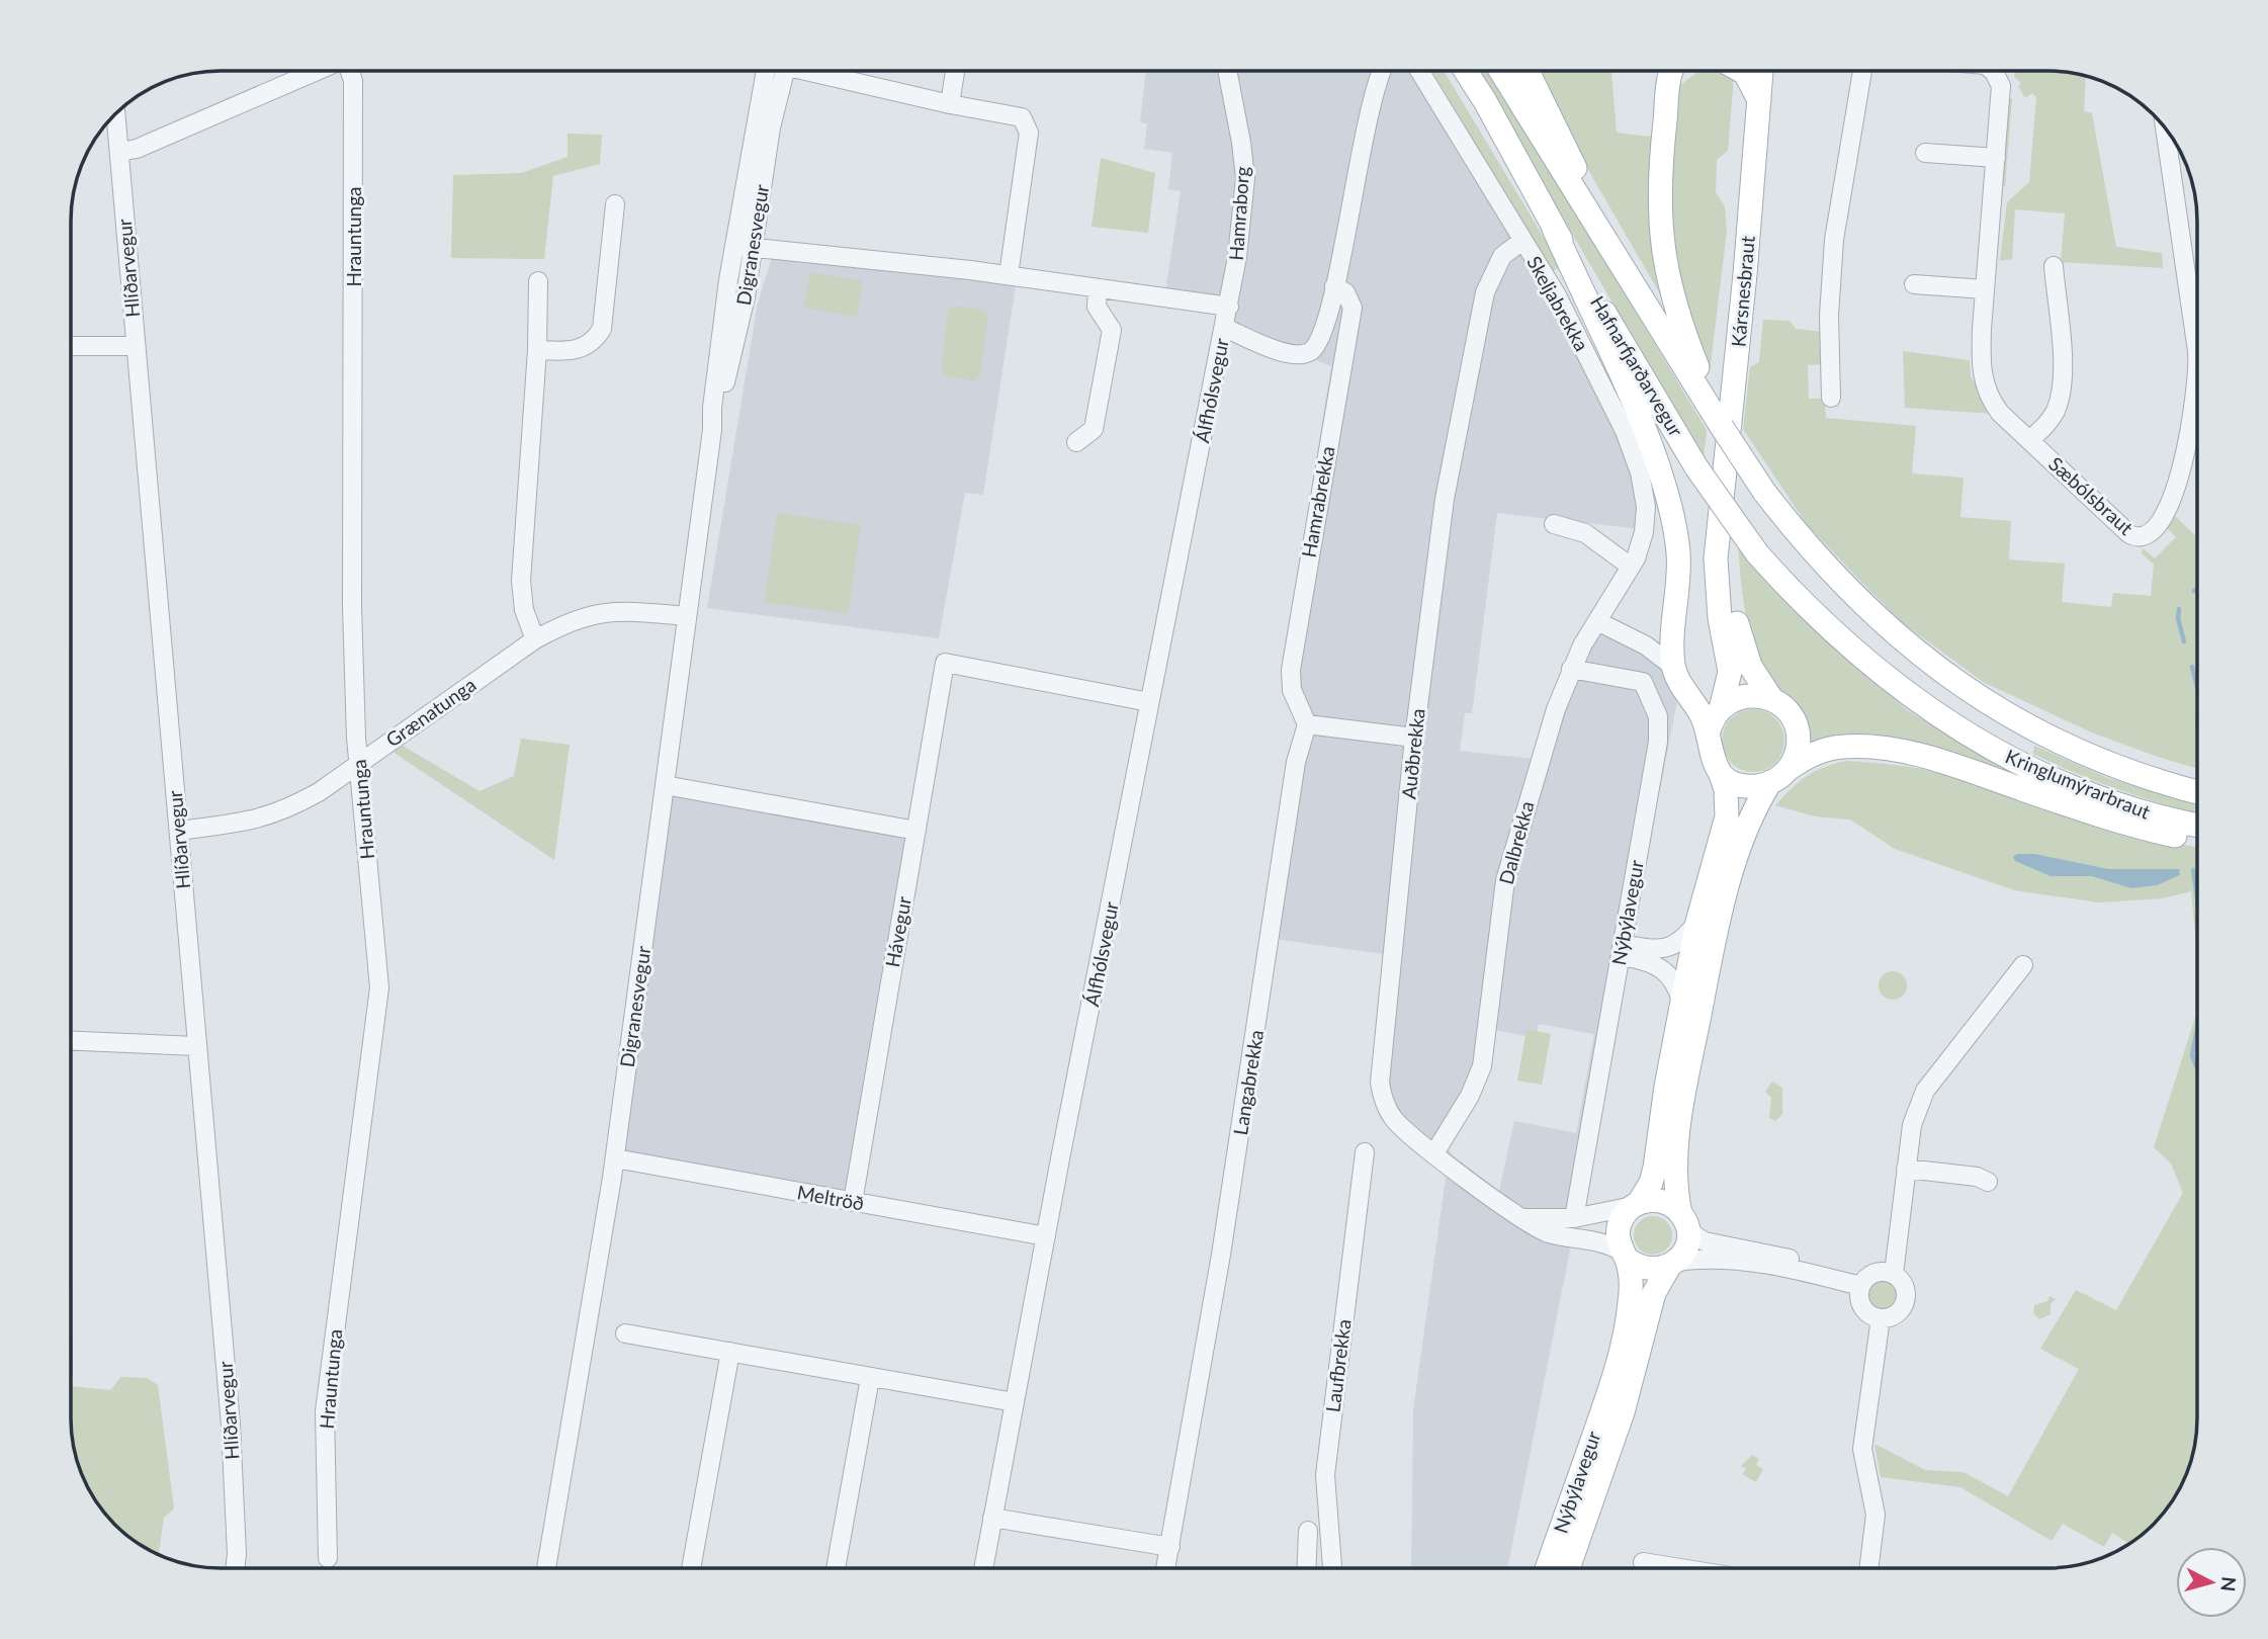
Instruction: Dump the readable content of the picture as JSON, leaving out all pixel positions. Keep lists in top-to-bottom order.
{
  "streets": {
    "main road": [
      "Kársnesbraut",
      "Hafnarfjarðarvegur",
      "Kringlumýrarbraut",
      "Nýbýlavegur"
    ],
    "street": [
      "Hamraborg",
      "Hrauntunga",
      "Digranesvegur",
      "Hlíðarvegur",
      "Skeljabrekka",
      "Álfhólsvegur",
      "Sæbólsbraut",
      "Hamrabrekka",
      "Grænatunga",
      "Auðbrekka",
      "Dalbrekka",
      "Hávegur",
      "Langabrekka",
      "Meltröð",
      "Laufbrekka"
    ]
  },
  "crossings": [
    ["Hamraborg", "Álfhólsvegur"],
    ["Hrauntunga", "Grænatunga"],
    ["Digranesvegur", "Grænatunga"],
    ["Digranesvegur", "Meltröð"],
    ["Hlíðarvegur", "Grænatunga"],
    ["Skeljabrekka", "Auðbrekka"],
    ["Skeljabrekka", "Dalbrekka"],
    ["Hafnarfjarðarvegur", "Kringlumýrarbraut"],
    ["Álfhólsvegur", "Hávegur"],
    ["Álfhólsvegur", "Meltröð"],
    ["Hamrabrekka", "Langabrekka"],
    ["Auðbrekka", "Dalbrekka"],
    ["Auðbrekka", "Nýbýlavegur"],
    ["Dalbrekka", "Nýbýlavegur"],
    ["Hávegur", "Meltröð"]
  ],
  "north": "right"
}
